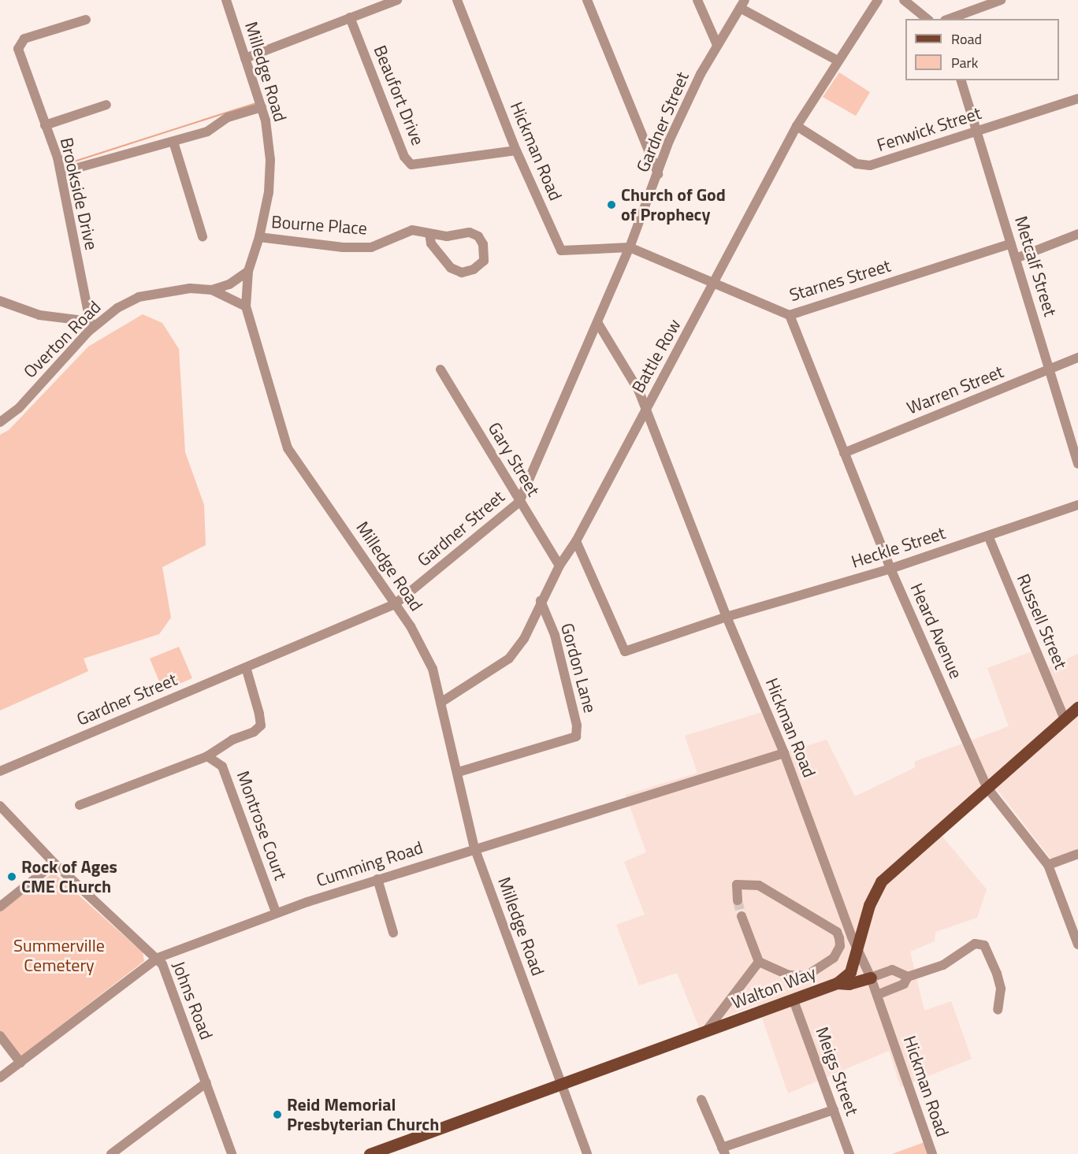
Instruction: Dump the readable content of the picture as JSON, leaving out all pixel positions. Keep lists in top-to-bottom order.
{
  "streets": {
    "main road": ["Walton Way"],
    "street": [
      "Milledge Road",
      "Beaufort Drive",
      "Gardner Street",
      "Fenwick Street",
      "Hickman Road",
      "Brookside Drive",
      "Bourne Place",
      "Metcalf Street",
      "Starnes Street",
      "Overton Road",
      "Battle Row",
      "Warren Street",
      "Gary Street",
      "Heckle Street",
      "Russell Street",
      "Heard Avenue",
      "Gordon Lane",
      "Montrose Court",
      "Cumming Road",
      "Johns Road",
      "Meigs Street"
    ]
  },
  "crossings": [
    ["Milledge Road", "Gardner Street"],
    ["Milledge Road", "Bourne Place"],
    ["Milledge Road", "Overton Road"],
    ["Milledge Road", "Battle Row"],
    ["Milledge Road", "Gordon Lane"],
    ["Milledge Road", "Cumming Road"],
    ["Milledge Road", "Walton Way"],
    ["Beaufort Drive", "Hickman Road"],
    ["Gardner Street", "Hickman Road"],
    ["Gardner Street", "Starnes Street"],
    ["Gardner Street", "Gary Street"],
    ["Fenwick Street", "Metcalf Street"],
    ["Fenwick Street", "Battle Row"],
    ["Hickman Road", "Starnes Street"],
    ["Hickman Road", "Battle Row"],
    ["Hickman Road", "Heckle Street"],
    ["Hickman Road", "Cumming Road"],
    ["Hickman Road", "Walton Way"],
    ["Brookside Drive", "Overton Road"],
    ["Metcalf Street", "Starnes Street"],
    ["Metcalf Street", "Warren Street"],
    ["Starnes Street", "Battle Row"],
    ["Starnes Street", "Heard Avenue"],
    ["Battle Row", "Gary Street"],
    ["Battle Row", "Gordon Lane"],
    ["Warren Street", "Heard Avenue"],
    ["Heckle Street", "Russell Street"],
    ["Heckle Street", "Heard Avenue"],
    ["Russell Street", "Walton Way"],
    ["Heard Avenue", "Walton Way"],
    ["Montrose Court", "Cumming Road"],
    ["Cumming Road", "Johns Road"],
    ["Walton Way", "Meigs Street"]
  ],
  "parks": ["Summerville Cemetery"],
  "places": ["Church of God of Prophecy", "Rock of Ages CME Church", "Reid Memorial Presbyterian Church"],
  "legend": ["Road", "Park"]
}
